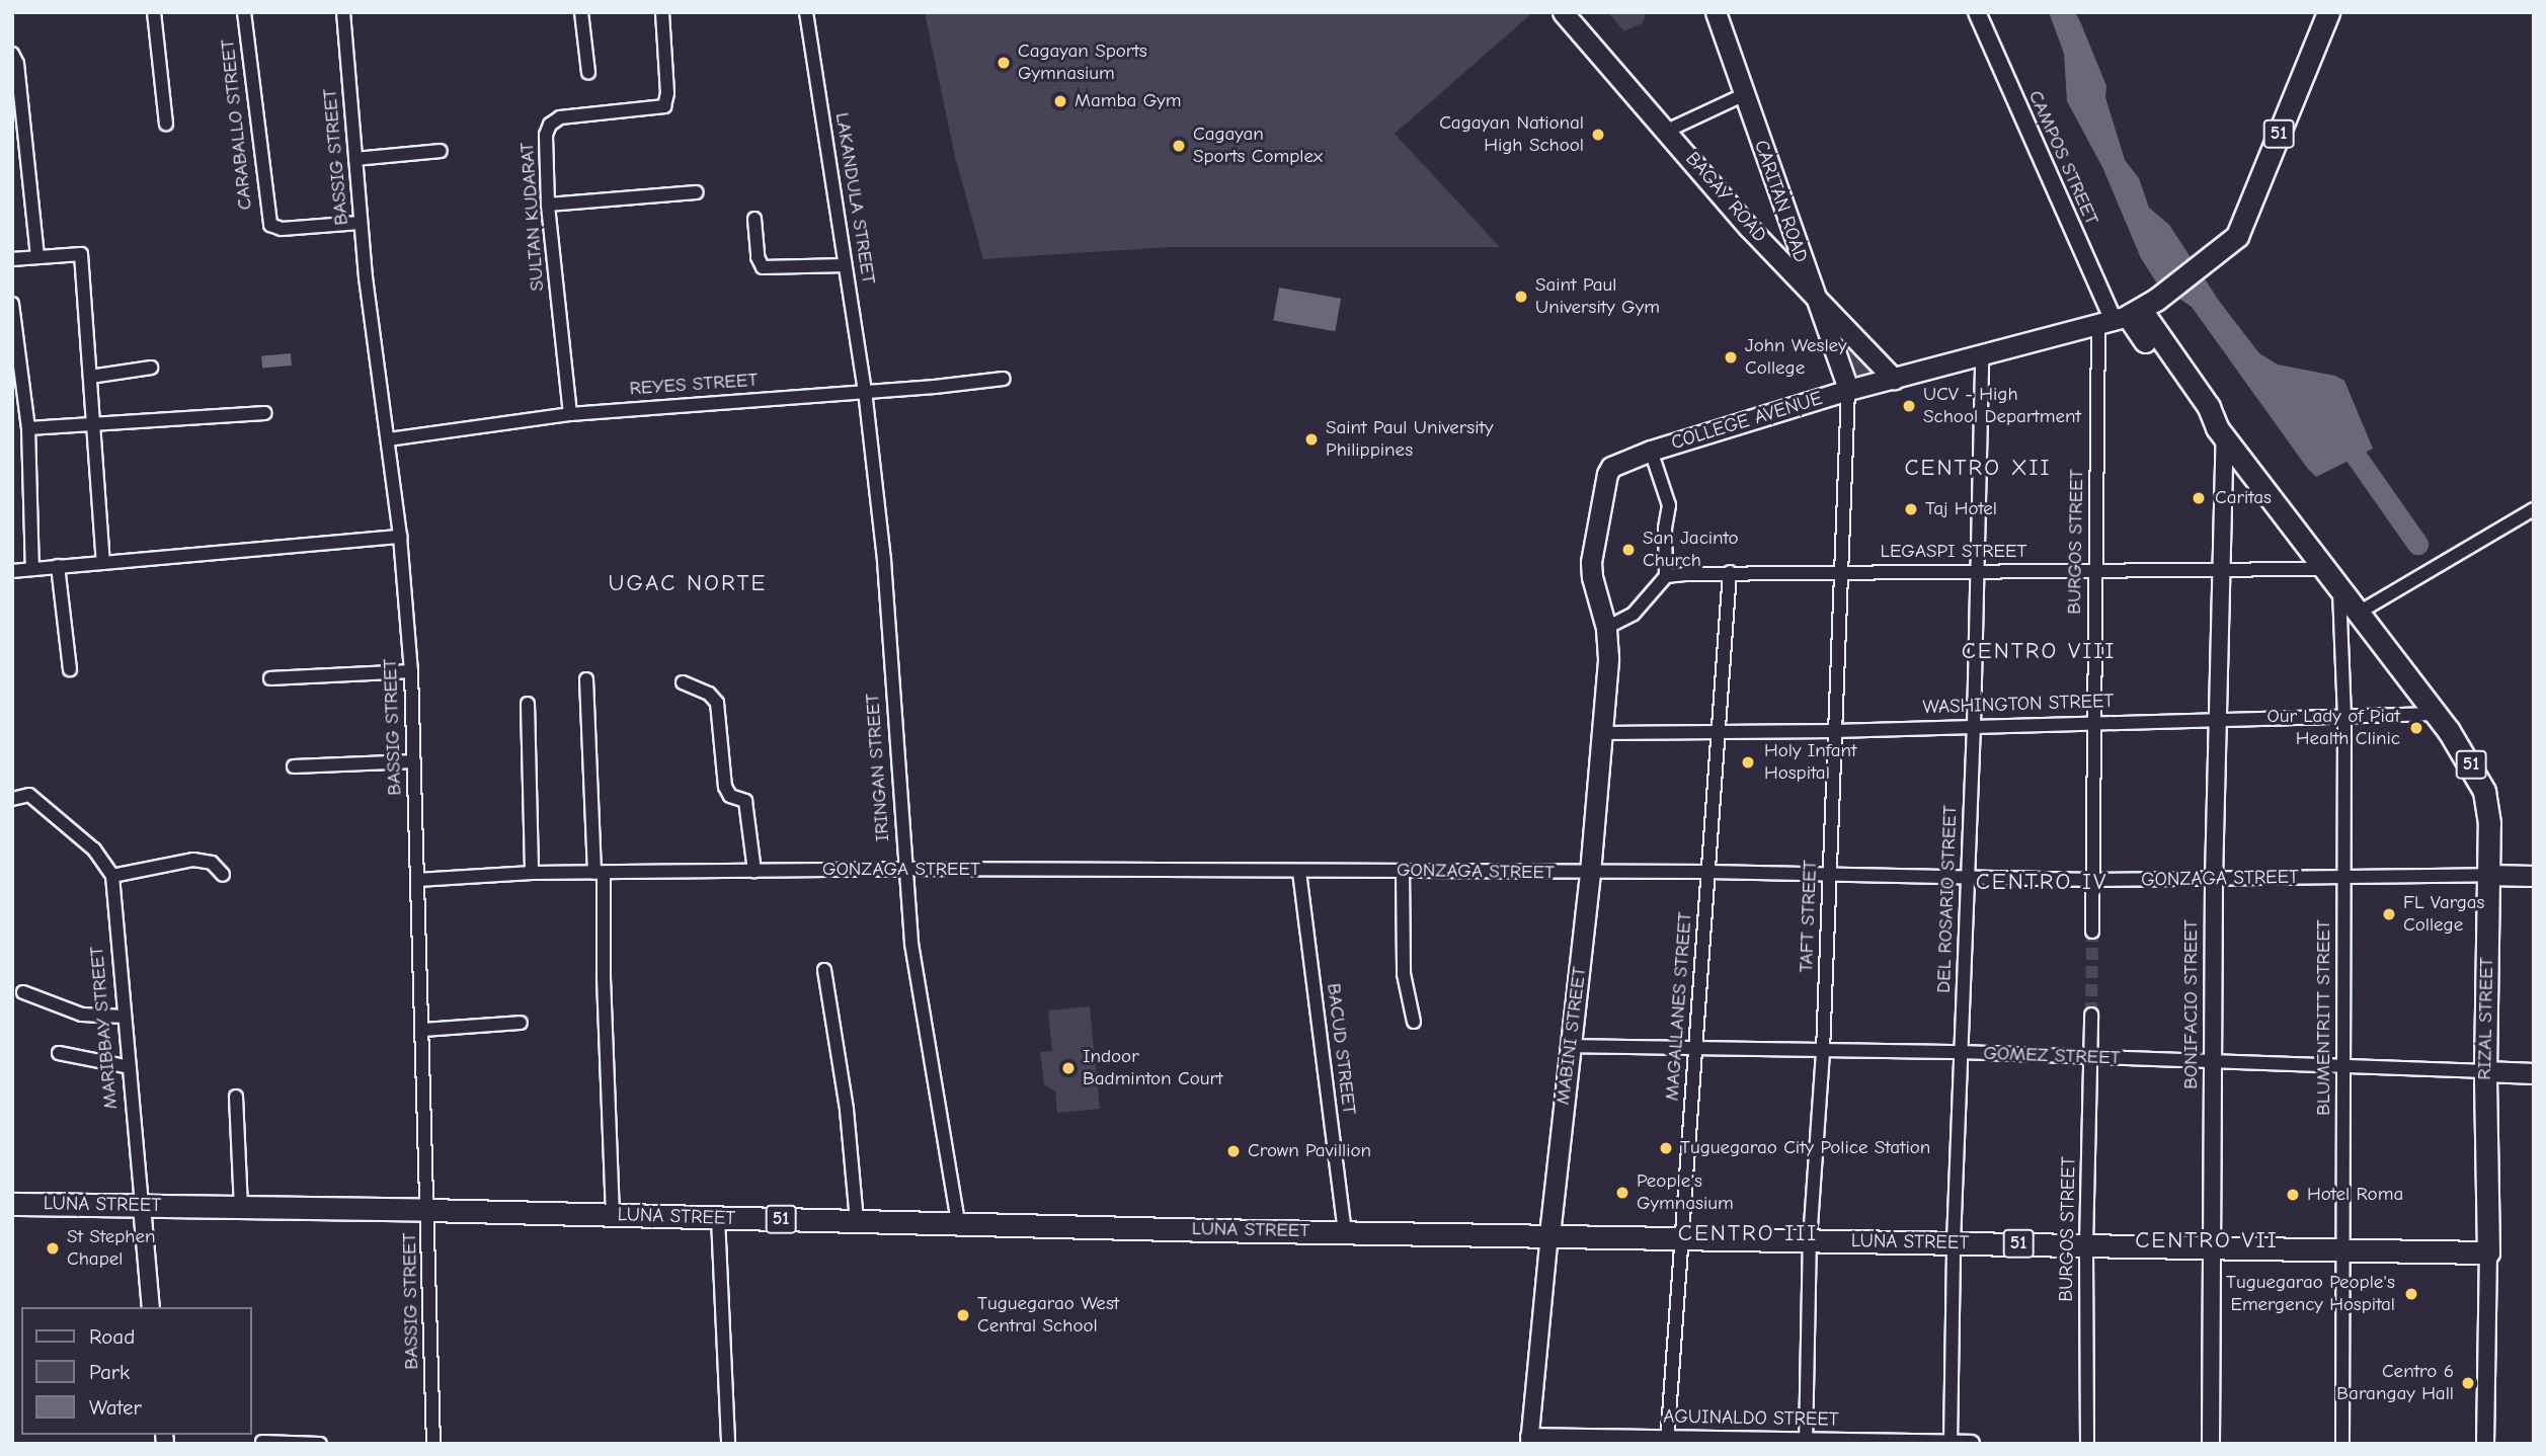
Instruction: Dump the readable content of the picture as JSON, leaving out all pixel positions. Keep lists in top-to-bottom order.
{
  "streets": {
    "main road": [
      "51",
      "BAGAY ROAD",
      "CARITAN ROAD",
      "COLLEGE AVENUE",
      "GONZAGA STREET",
      "RIZAL STREET",
      "MABINI STREET",
      "GOMEZ STREET",
      "LUNA STREET"
    ],
    "street": [
      "CARABALLO STREET",
      "BASSIG STREET",
      "CAMPOS STREET",
      "LAKANDULA STREET",
      "SULTAN KUDARAT",
      "REYES STREET",
      "BURGOS STREET",
      "LEGASPI STREET",
      "WASHINGTON STREET",
      "IRINGAN STREET",
      "DEL ROSARIO STREET",
      "TAFT STREET",
      "BONIFACIO STREET",
      "MAGALLANES STREET",
      "BLUMENTRITT STREET",
      "MARIBBAY STREET",
      "BACUD STREET",
      "AGUINALDO STREET"
    ]
  },
  "crossings": [
    ["CARABALLO STREET", "BASSIG STREET"],
    ["51", "CAMPOS STREET"],
    ["51", "COLLEGE AVENUE"],
    ["51", "BURGOS STREET"],
    ["51", "RIZAL STREET"],
    ["BASSIG STREET", "REYES STREET"],
    ["BASSIG STREET", "GONZAGA STREET"],
    ["BASSIG STREET", "LUNA STREET"],
    ["CAMPOS STREET", "COLLEGE AVENUE"],
    ["CAMPOS STREET", "BURGOS STREET"],
    ["CAMPOS STREET", "RIZAL STREET"],
    ["BAGAY ROAD", "CARITAN ROAD"],
    ["BAGAY ROAD", "COLLEGE AVENUE"],
    ["LAKANDULA STREET", "REYES STREET"],
    ["LAKANDULA STREET", "IRINGAN STREET"],
    ["CARITAN ROAD", "COLLEGE AVENUE"],
    ["CARITAN ROAD", "TAFT STREET"],
    ["SULTAN KUDARAT", "REYES STREET"],
    ["REYES STREET", "IRINGAN STREET"],
    ["COLLEGE AVENUE", "BURGOS STREET"],
    ["COLLEGE AVENUE", "DEL ROSARIO STREET"],
    ["COLLEGE AVENUE", "TAFT STREET"],
    ["COLLEGE AVENUE", "RIZAL STREET"],
    ["COLLEGE AVENUE", "MABINI STREET"],
    ["BURGOS STREET", "LEGASPI STREET"],
    ["BURGOS STREET", "WASHINGTON STREET"],
    ["BURGOS STREET", "GONZAGA STREET"],
    ["BURGOS STREET", "RIZAL STREET"],
    ["BURGOS STREET", "GOMEZ STREET"],
    ["BURGOS STREET", "LUNA STREET"],
    ["LEGASPI STREET", "DEL ROSARIO STREET"],
    ["LEGASPI STREET", "TAFT STREET"],
    ["LEGASPI STREET", "BONIFACIO STREET"],
    ["LEGASPI STREET", "MAGALLANES STREET"],
    ["LEGASPI STREET", "RIZAL STREET"],
    ["WASHINGTON STREET", "DEL ROSARIO STREET"],
    ["WASHINGTON STREET", "TAFT STREET"],
    ["WASHINGTON STREET", "BONIFACIO STREET"],
    ["WASHINGTON STREET", "MAGALLANES STREET"],
    ["WASHINGTON STREET", "BLUMENTRITT STREET"],
    ["WASHINGTON STREET", "RIZAL STREET"],
    ["WASHINGTON STREET", "MABINI STREET"],
    ["IRINGAN STREET", "GONZAGA STREET"],
    ["IRINGAN STREET", "LUNA STREET"],
    ["GONZAGA STREET", "DEL ROSARIO STREET"],
    ["GONZAGA STREET", "TAFT STREET"],
    ["GONZAGA STREET", "BONIFACIO STREET"],
    ["GONZAGA STREET", "MAGALLANES STREET"],
    ["GONZAGA STREET", "BLUMENTRITT STREET"],
    ["GONZAGA STREET", "RIZAL STREET"],
    ["GONZAGA STREET", "MABINI STREET"],
    ["GONZAGA STREET", "BACUD STREET"],
    ["DEL ROSARIO STREET", "GOMEZ STREET"],
    ["DEL ROSARIO STREET", "LUNA STREET"],
    ["DEL ROSARIO STREET", "AGUINALDO STREET"],
    ["TAFT STREET", "GOMEZ STREET"],
    ["TAFT STREET", "LUNA STREET"],
    ["TAFT STREET", "AGUINALDO STREET"],
    ["BONIFACIO STREET", "RIZAL STREET"],
    ["BONIFACIO STREET", "GOMEZ STREET"],
    ["BONIFACIO STREET", "LUNA STREET"],
    ["MAGALLANES STREET", "GOMEZ STREET"],
    ["MAGALLANES STREET", "LUNA STREET"],
    ["MAGALLANES STREET", "AGUINALDO STREET"],
    ["BLUMENTRITT STREET", "RIZAL STREET"],
    ["BLUMENTRITT STREET", "GOMEZ STREET"],
    ["BLUMENTRITT STREET", "LUNA STREET"],
    ["RIZAL STREET", "GOMEZ STREET"],
    ["RIZAL STREET", "LUNA STREET"],
    ["MARIBBAY STREET", "LUNA STREET"],
    ["MABINI STREET", "GOMEZ STREET"],
    ["MABINI STREET", "LUNA STREET"],
    ["MABINI STREET", "AGUINALDO STREET"],
    ["BACUD STREET", "LUNA STREET"]
  ],
  "districts": [
    "CENTRO XII",
    "UGAC NORTE",
    "CENTRO VIII",
    "CENTRO IV",
    "CENTRO III",
    "CENTRO VII"
  ],
  "places": [
    "Cagayan Sports Gymnasium",
    "Mamba Gym",
    "Cagayan National High School",
    "Cagayan Sports Complex",
    "Saint Paul University Gym",
    "John Wesley College",
    "UCV - High School Department",
    "Saint Paul University Philippines",
    "Caritas",
    "Taj Hotel",
    "San Jacinto Church",
    "Our Lady of Piat Health Clinic",
    "Holy Infant Hospital",
    "FL Vargas College",
    "Indoor Badminton Court",
    "Tuguegarao City Police Station",
    "Crown Pavillion",
    "People's Gymnasium",
    "Hotel Roma",
    "St Stephen Chapel",
    "Tuguegarao People's Emergency Hospital",
    "Tuguegarao West Central School",
    "Centro 6 Barangay Hall"
  ],
  "legend": ["Road", "Park", "Water"]
}
